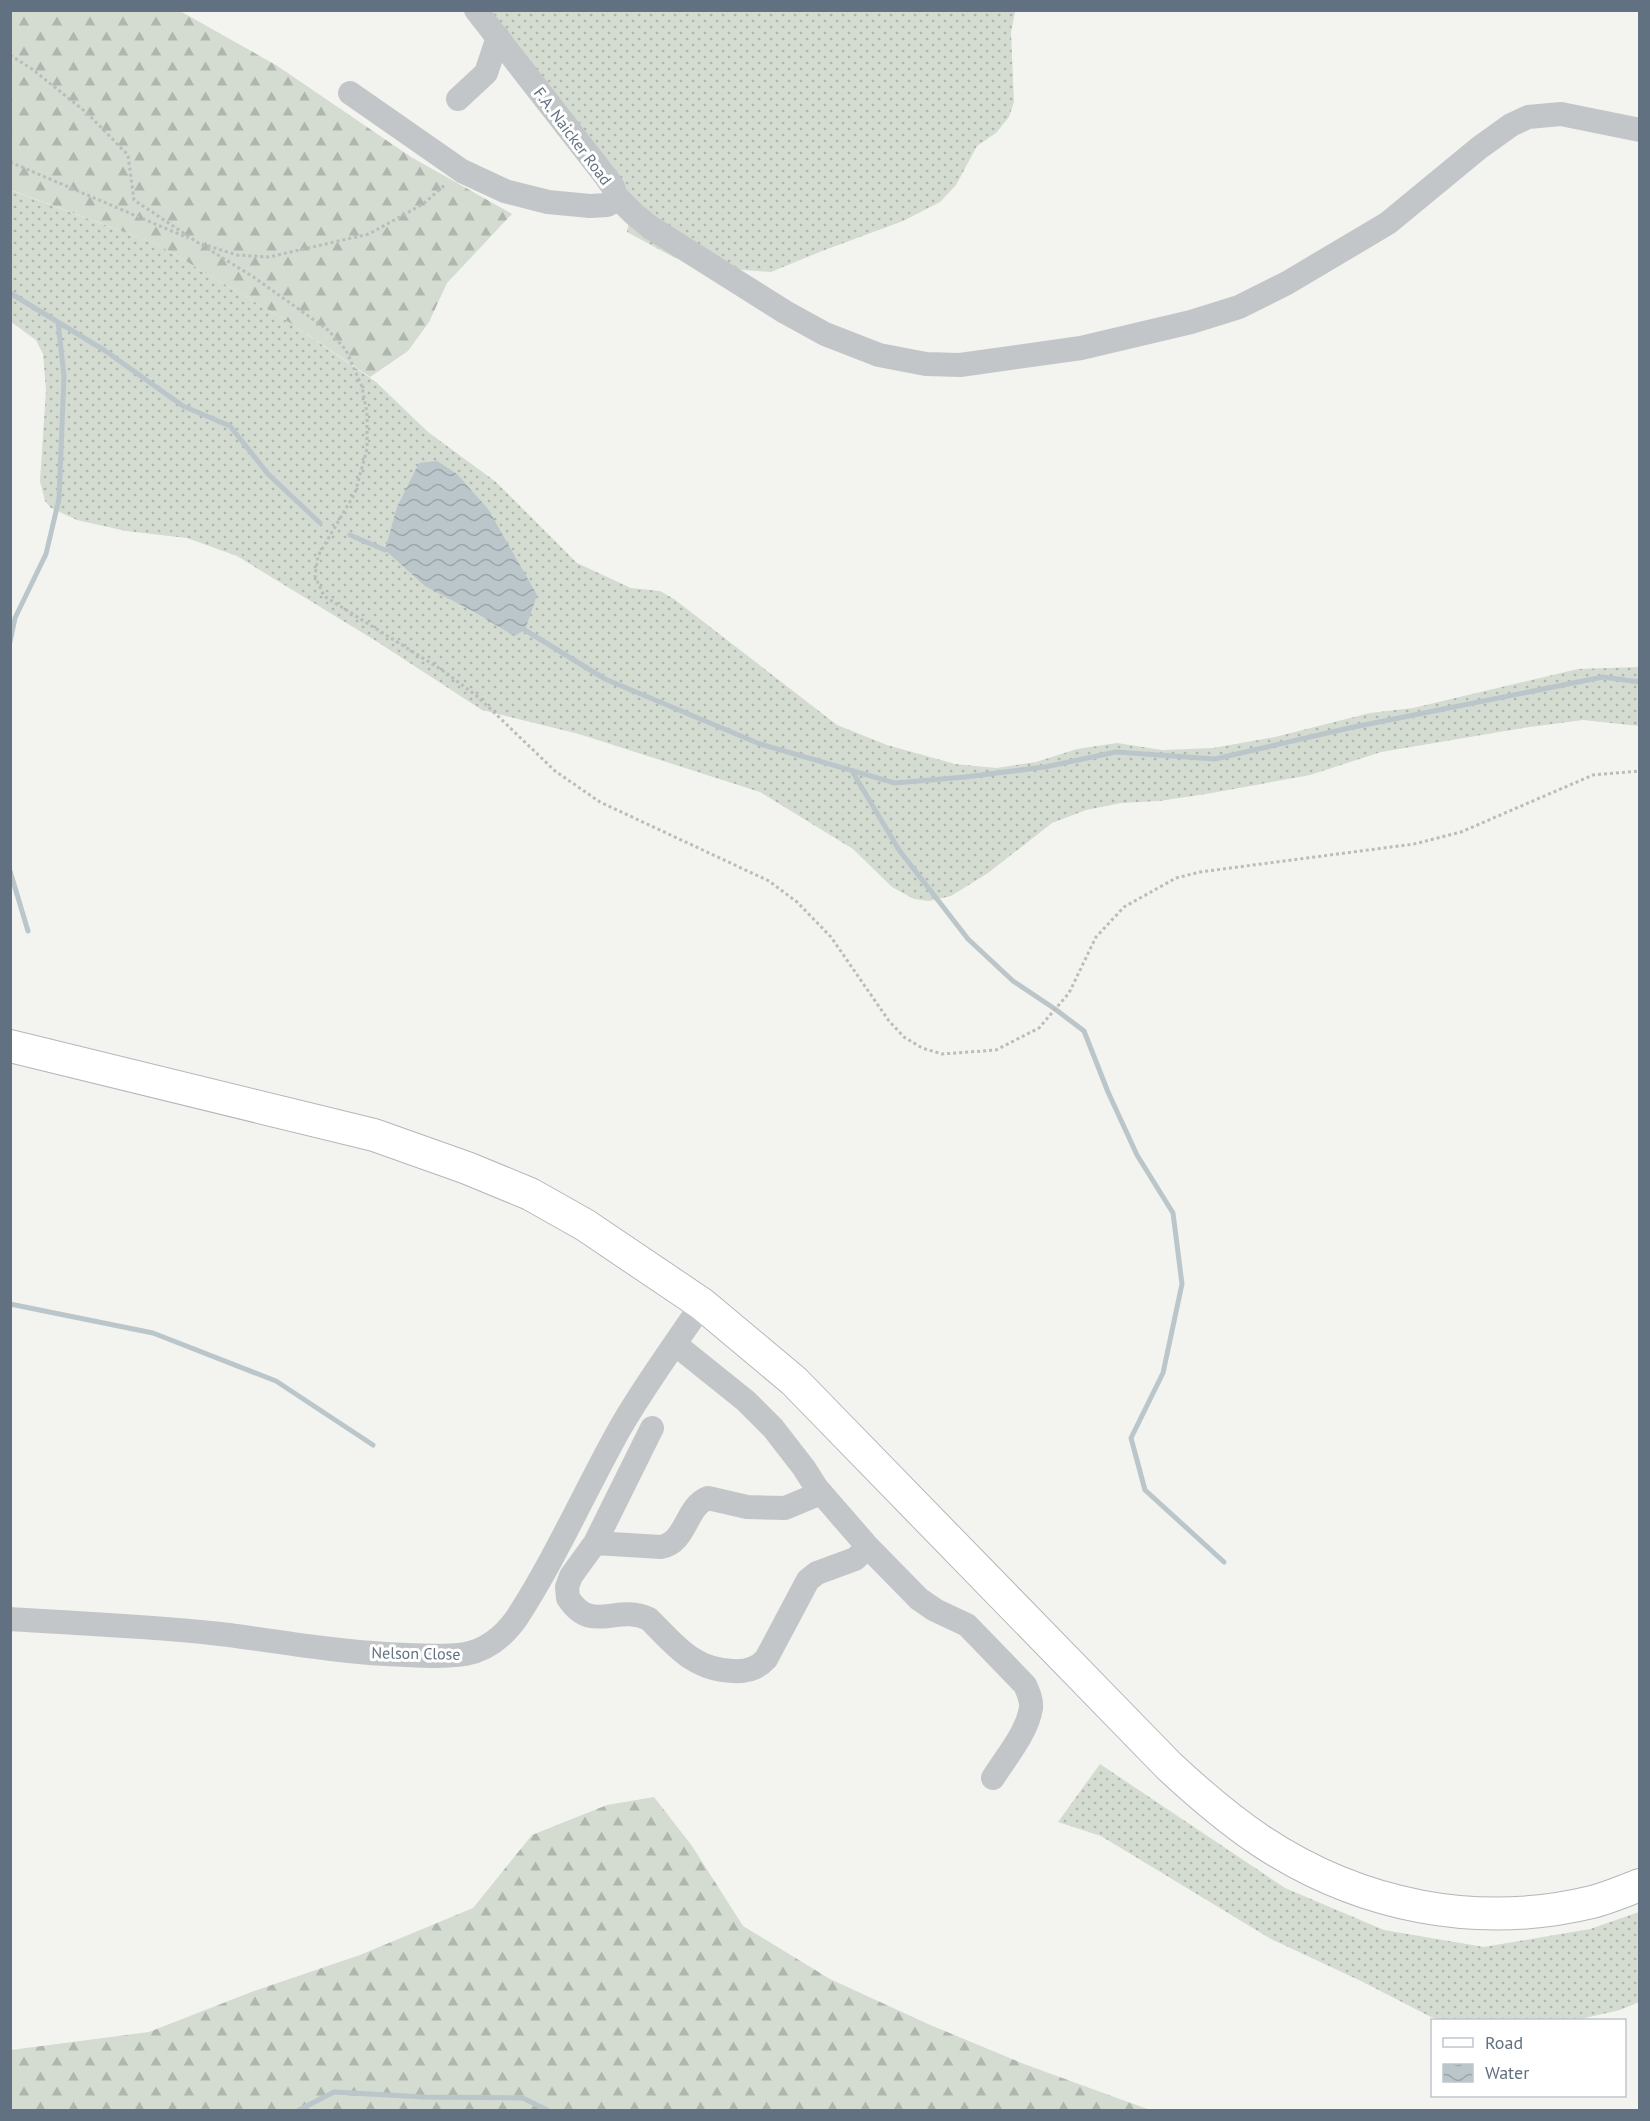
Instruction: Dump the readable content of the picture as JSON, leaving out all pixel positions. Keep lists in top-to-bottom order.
{
  "streets": {
    "street": ["F.A. Naicker Road", "Nelson Close"]
  },
  "legend": ["Road", "Water"]
}
